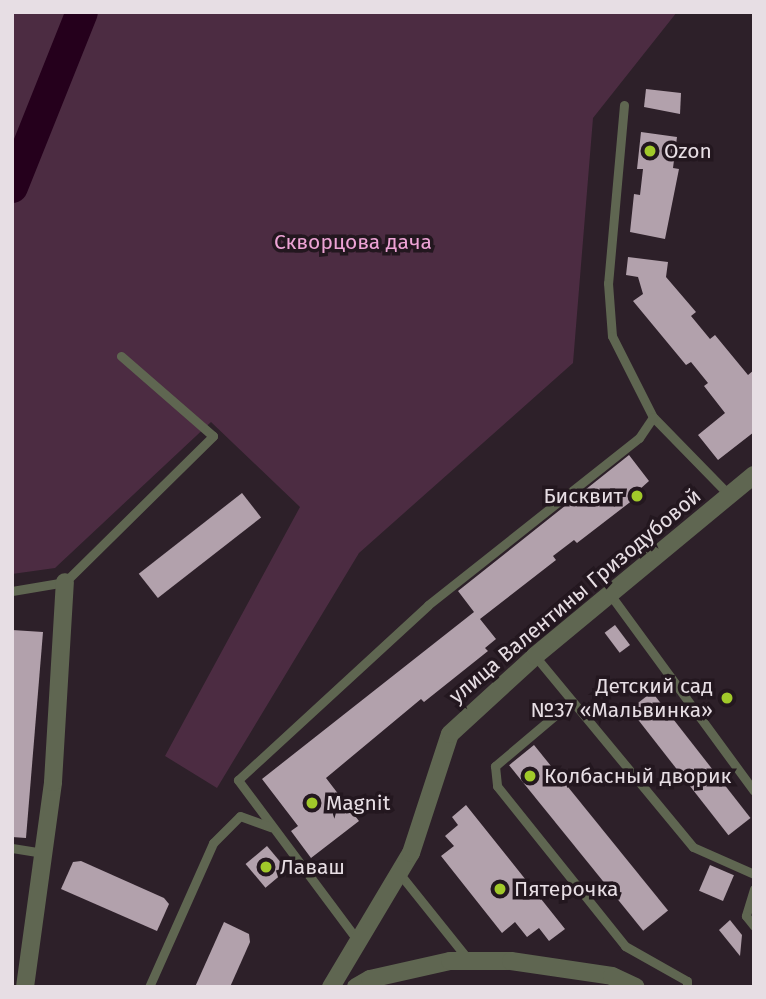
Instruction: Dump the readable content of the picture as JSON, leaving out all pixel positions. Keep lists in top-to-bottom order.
{
  "streets": {
    "street": ["улица Валентины Гризодубовой"]
  },
  "parks": ["Скворцова дача"],
  "places": [
    "Ozon",
    "Бисквит",
    "Детский сад №37 «Мальвинка»",
    "Колбасный дворик",
    "Magnit",
    "Лаваш",
    "Пятерочка"
  ]
}
